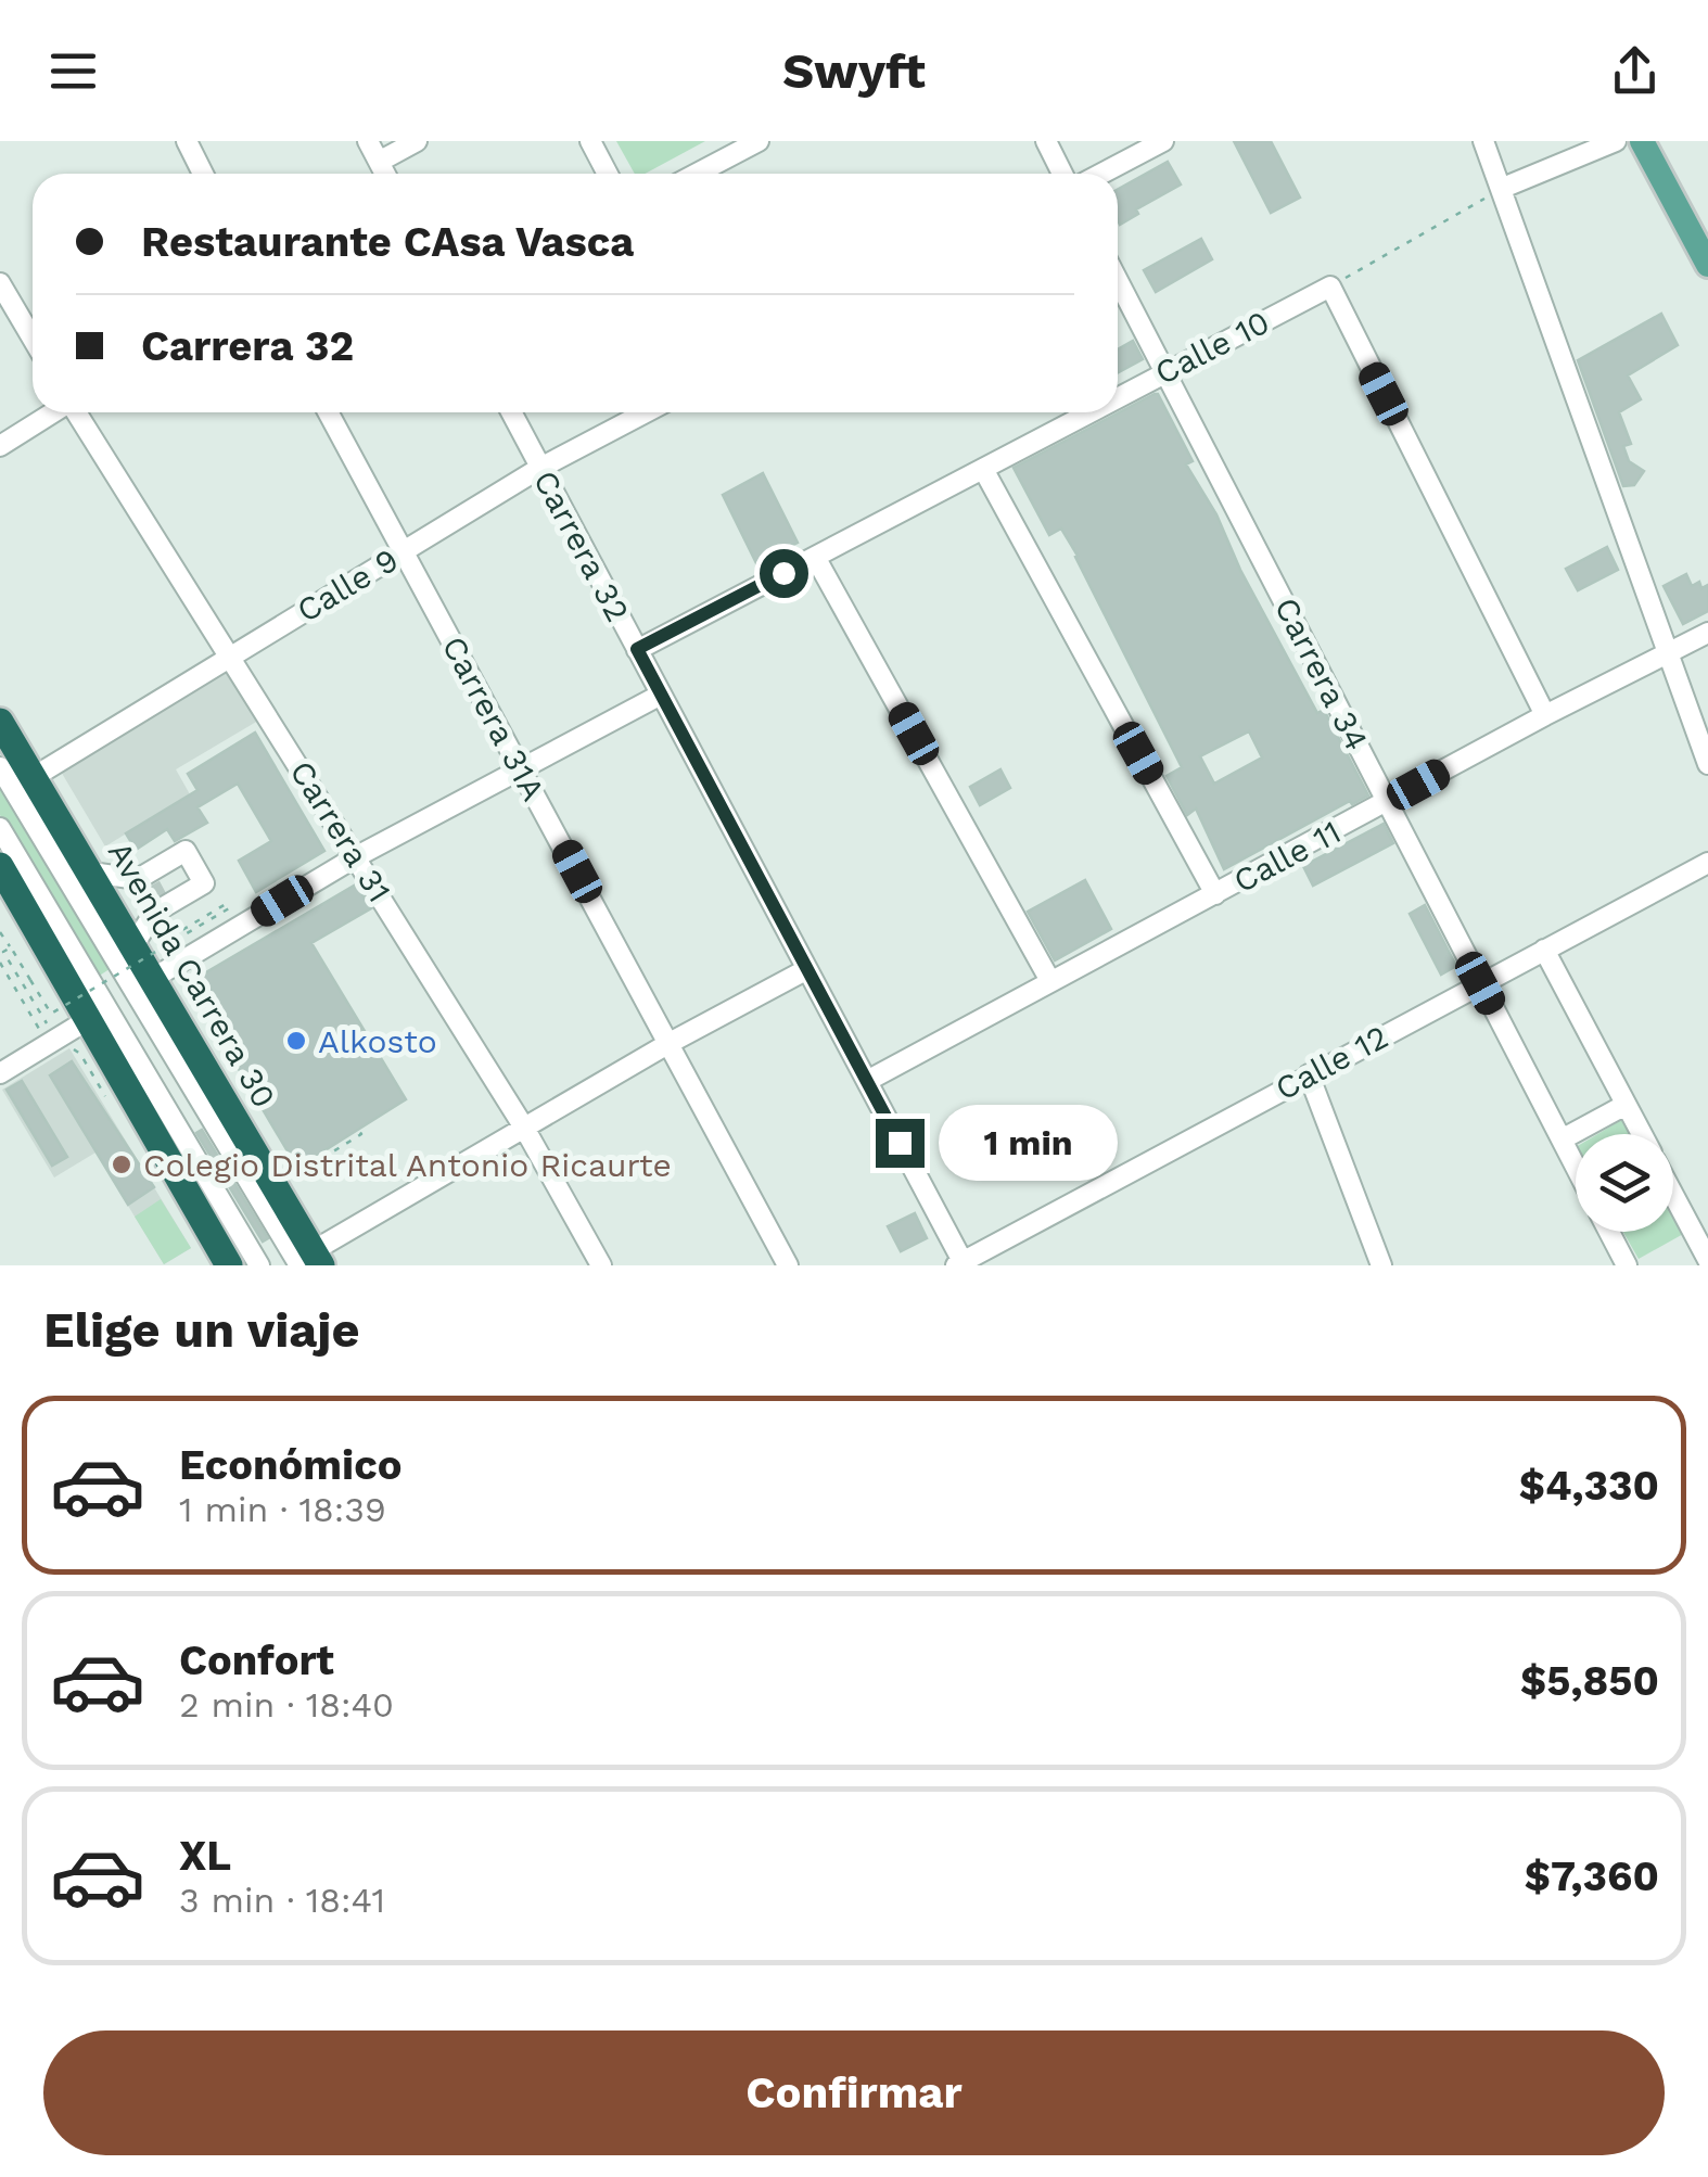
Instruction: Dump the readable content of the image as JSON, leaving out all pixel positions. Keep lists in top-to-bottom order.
{
  "streets": {
    "highway": ["Avenida Carrera 30"],
    "street": [
      "Calle 10",
      "Carrera 32",
      "Calle 9",
      "Carrera 34",
      "Carrera 31A",
      "Carrera 31",
      "Calle 11",
      "Calle 12"
    ]
  },
  "crossings": [
    ["Calle 10", "Carrera 32"],
    ["Calle 10", "Carrera 34"],
    ["Carrera 32", "Calle 9"],
    ["Carrera 32", "Calle 11"],
    ["Carrera 32", "Calle 12"],
    ["Calle 9", "Carrera 31A"],
    ["Calle 9", "Carrera 31"],
    ["Calle 9", "Avenida Carrera 30"],
    ["Carrera 34", "Calle 11"],
    ["Carrera 34", "Calle 12"]
  ],
  "places": ["Alkosto", "Colegio Distrital Antonio Ricaurte"],
  "page": {
    "header": "Swyft",
    "banner": ["Restaurante CAsa Vasca", "Carrera 32"],
    "bubble": "1 min",
    "heading": "Elige un viaje",
    "list": [
      {
        "name": "Económico",
        "note": "1 min · 18:39",
        "value": "$4,330"
      },
      {
        "name": "Confort",
        "note": "2 min · 18:40",
        "value": "$5,850"
      },
      {
        "name": "XL",
        "note": "3 min · 18:41",
        "value": "$7,360"
      }
    ],
    "buttons": "Confirmar"
  }
}
